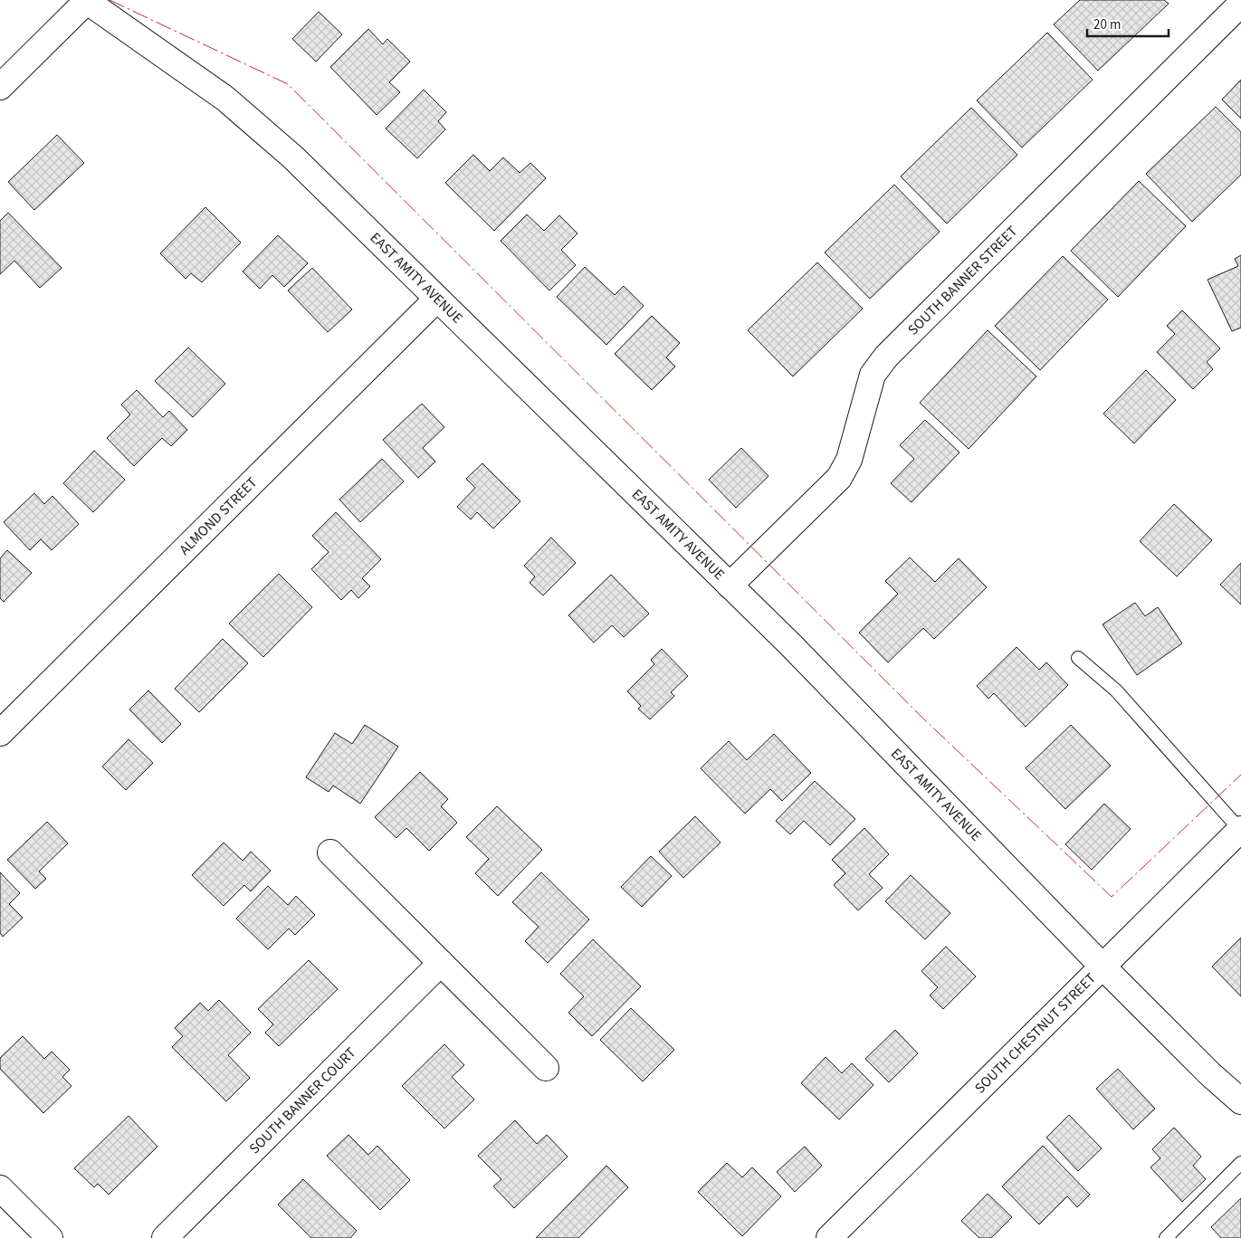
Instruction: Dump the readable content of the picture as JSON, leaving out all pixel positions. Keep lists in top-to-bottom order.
{
  "streets": {
    "street": [
      "EAST AMITY AVENUE",
      "SOUTH BANNER STREET",
      "ALMOND STREET",
      "SOUTH CHESTNUT STREET",
      "SOUTH BANNER COURT"
    ]
  },
  "crossings": [
    ["EAST AMITY AVENUE", "SOUTH BANNER STREET"],
    ["EAST AMITY AVENUE", "ALMOND STREET"],
    ["EAST AMITY AVENUE", "SOUTH CHESTNUT STREET"]
  ],
  "scale_bar": "20 m"
}
